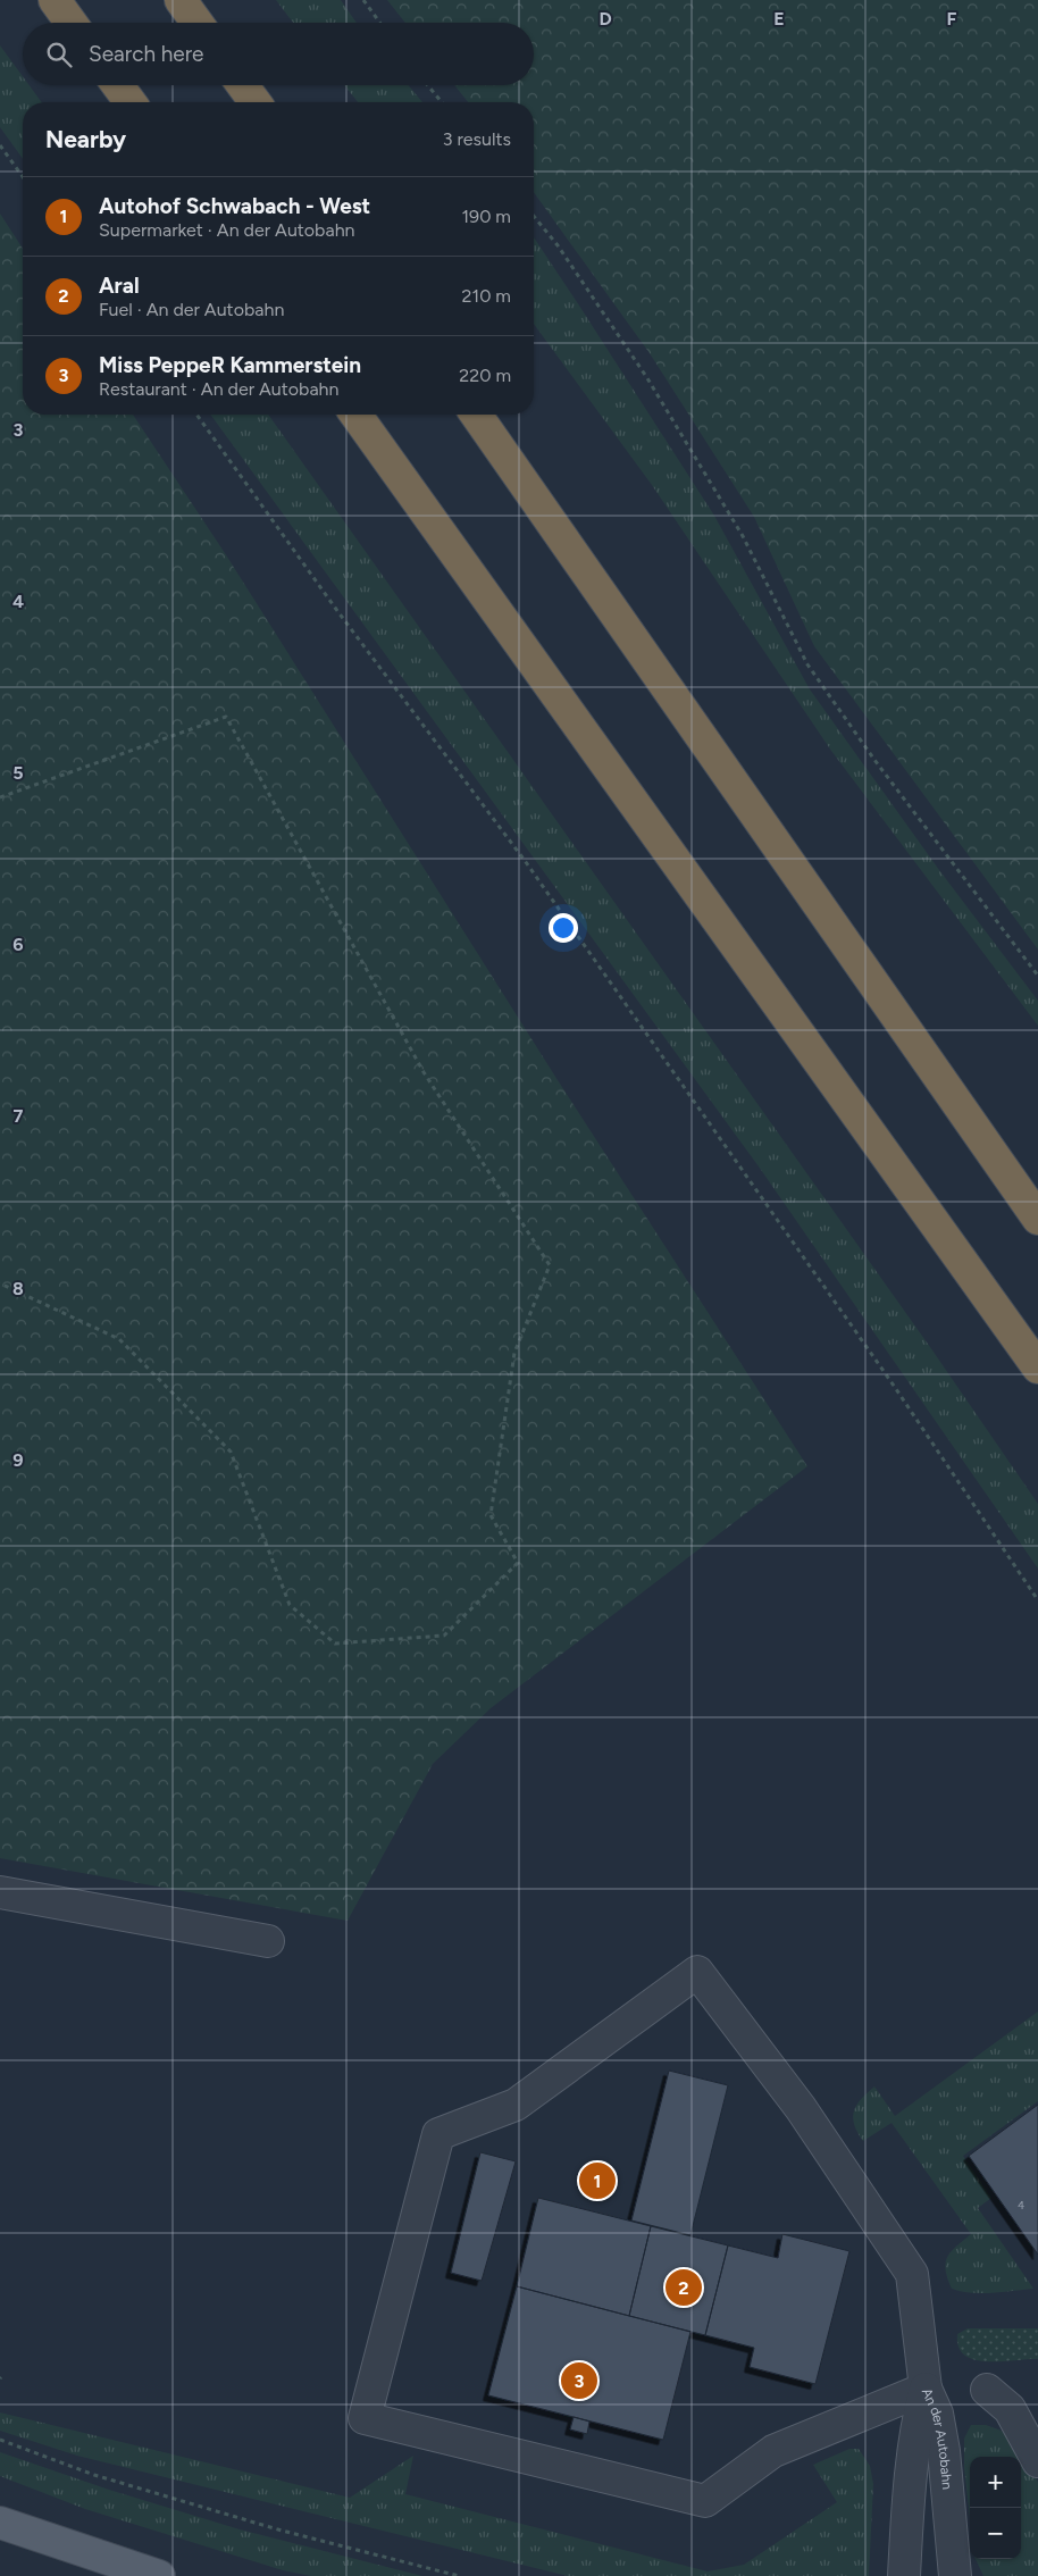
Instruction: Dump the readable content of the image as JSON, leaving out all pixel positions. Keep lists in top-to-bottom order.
{
  "streets": {
    "street": ["An der Autobahn"]
  },
  "house_numbers": ["4"],
  "page": {
    "search": "Search here",
    "heading": ["Nearby", "3 results"],
    "list": [
      {
        "mark": "1",
        "name": "Autohof Schwabach - West",
        "note": "Supermarket · An der Autobahn",
        "value": "190 m"
      },
      {
        "mark": "2",
        "name": "Aral",
        "note": "Fuel · An der Autobahn",
        "value": "210 m"
      },
      {
        "mark": "3",
        "name": "Miss PeppeR Kammerstein",
        "note": "Restaurant · An der Autobahn",
        "value": "220 m"
      }
    ],
    "pins": ["1", "2", "3"],
    "map_buttons": ["+", "−"]
  },
  "grid": {
    "columns": ["D", "E", "F"],
    "rows": [
      "3",
      "4",
      "5",
      "6",
      "7",
      "8",
      "9"
    ]
  }
}
